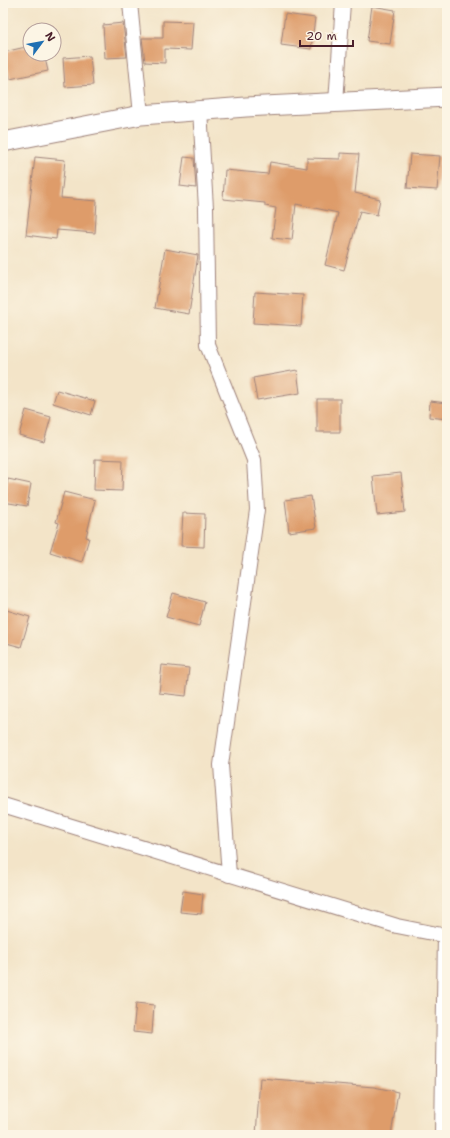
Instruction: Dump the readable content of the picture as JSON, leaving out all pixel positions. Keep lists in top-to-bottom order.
{
  "scale_bar": "20 m",
  "north": "top right"
}
